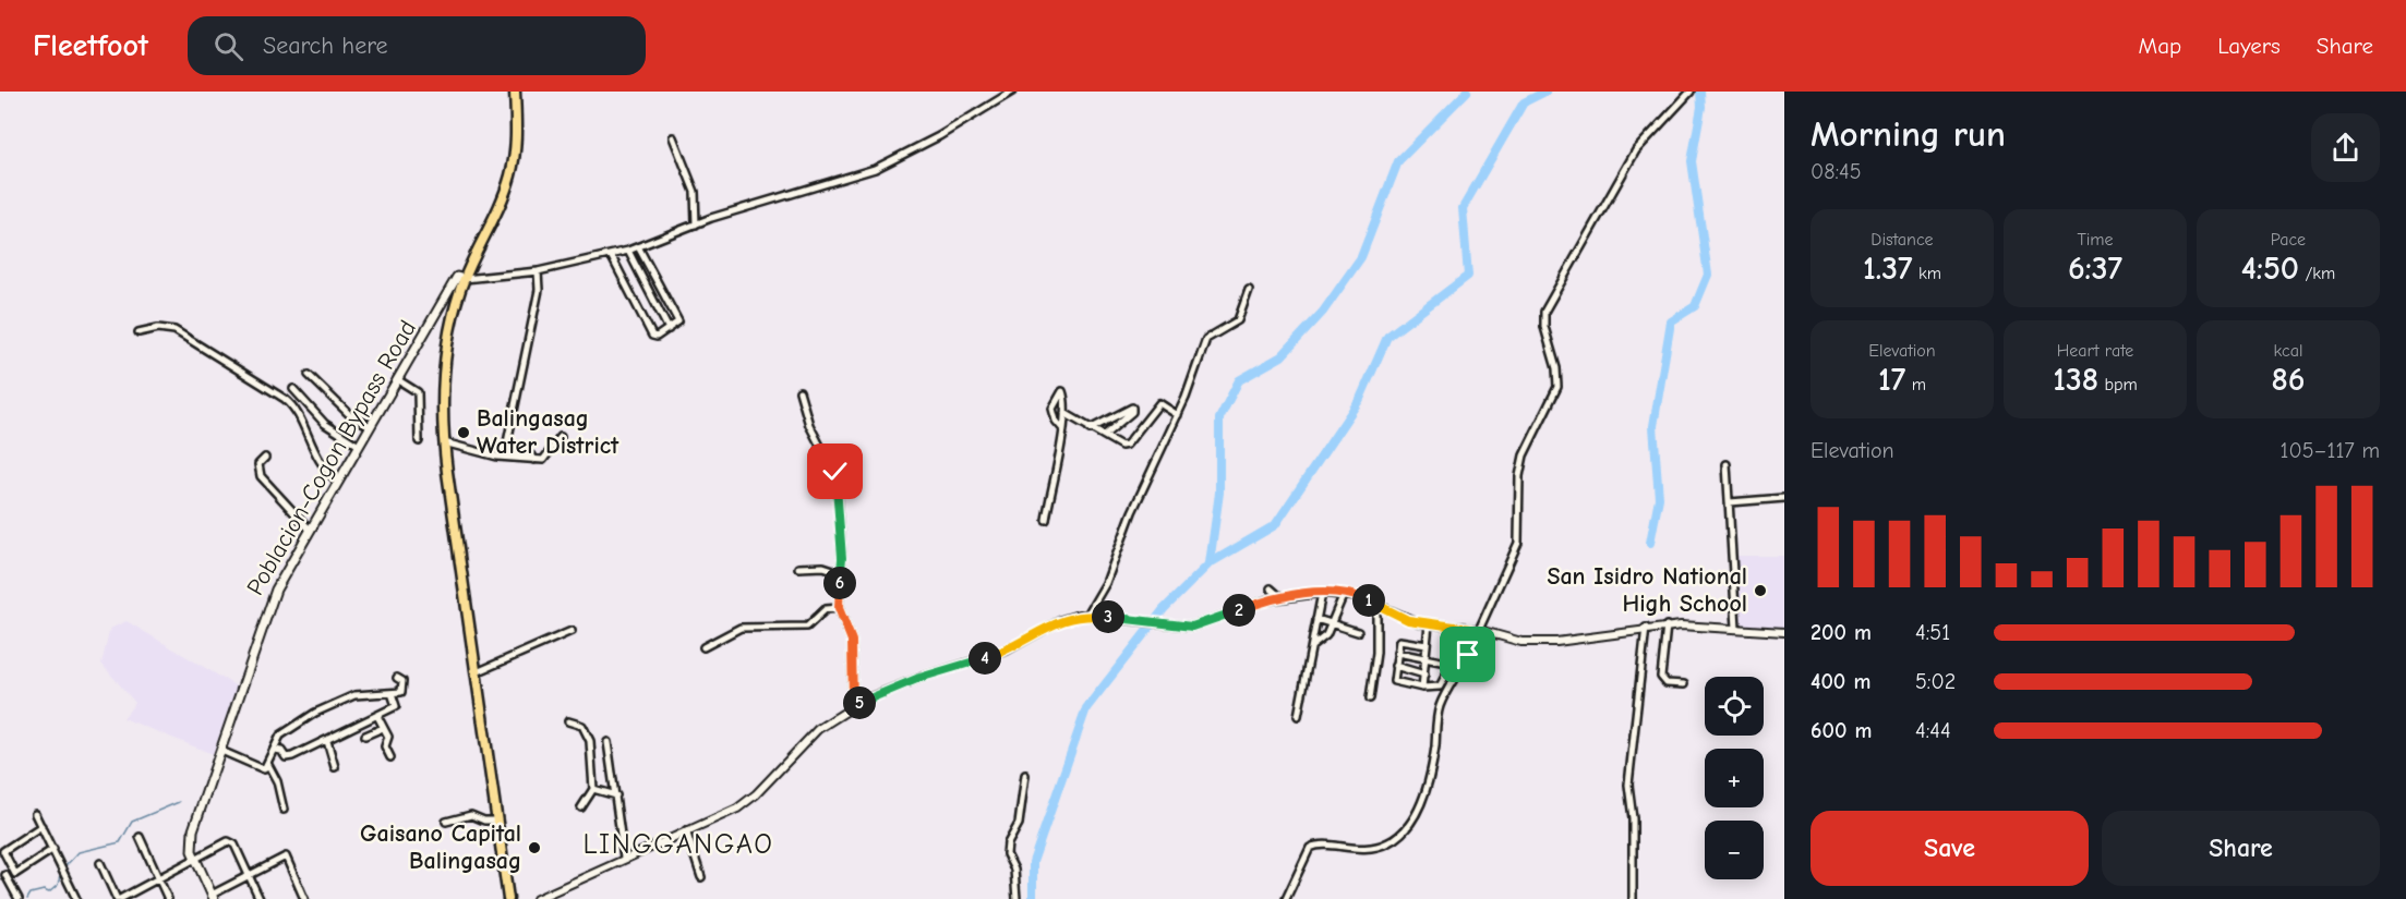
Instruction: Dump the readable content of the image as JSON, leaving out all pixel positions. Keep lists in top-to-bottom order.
{
  "streets": {
    "main road": ["Poblacion-Cogon Bypass Road"]
  },
  "districts": ["LINGGANGAO"],
  "places": ["Balingasag Water District", "San Isidro National High School", "Gaisano Capital Balingasag"],
  "page": {
    "header": "Fleetfoot",
    "search": "Search here",
    "nav": ["Map", "Layers", "Share"],
    "heading": ["Morning run", "08:45"],
    "stats": [
      ["Distance", "1.37 km"],
      ["Time", "6:37"],
      ["Pace", "4:50 /km"],
      ["Elevation", "17 m"],
      ["Heart rate", "138 bpm"],
      ["kcal", "86"]
    ],
    "chart": ["Elevation", "105–117 m"],
    "pins": [
      "6",
      "1",
      "2",
      "3",
      "4",
      "5"
    ],
    "list": [
      {
        "name": "200 m",
        "note": "4:51"
      },
      {
        "name": "400 m",
        "note": "5:02"
      },
      {
        "name": "600 m",
        "note": "4:44"
      }
    ],
    "map_buttons": ["+", "−"],
    "buttons": ["Save", "Share"]
  }
}
